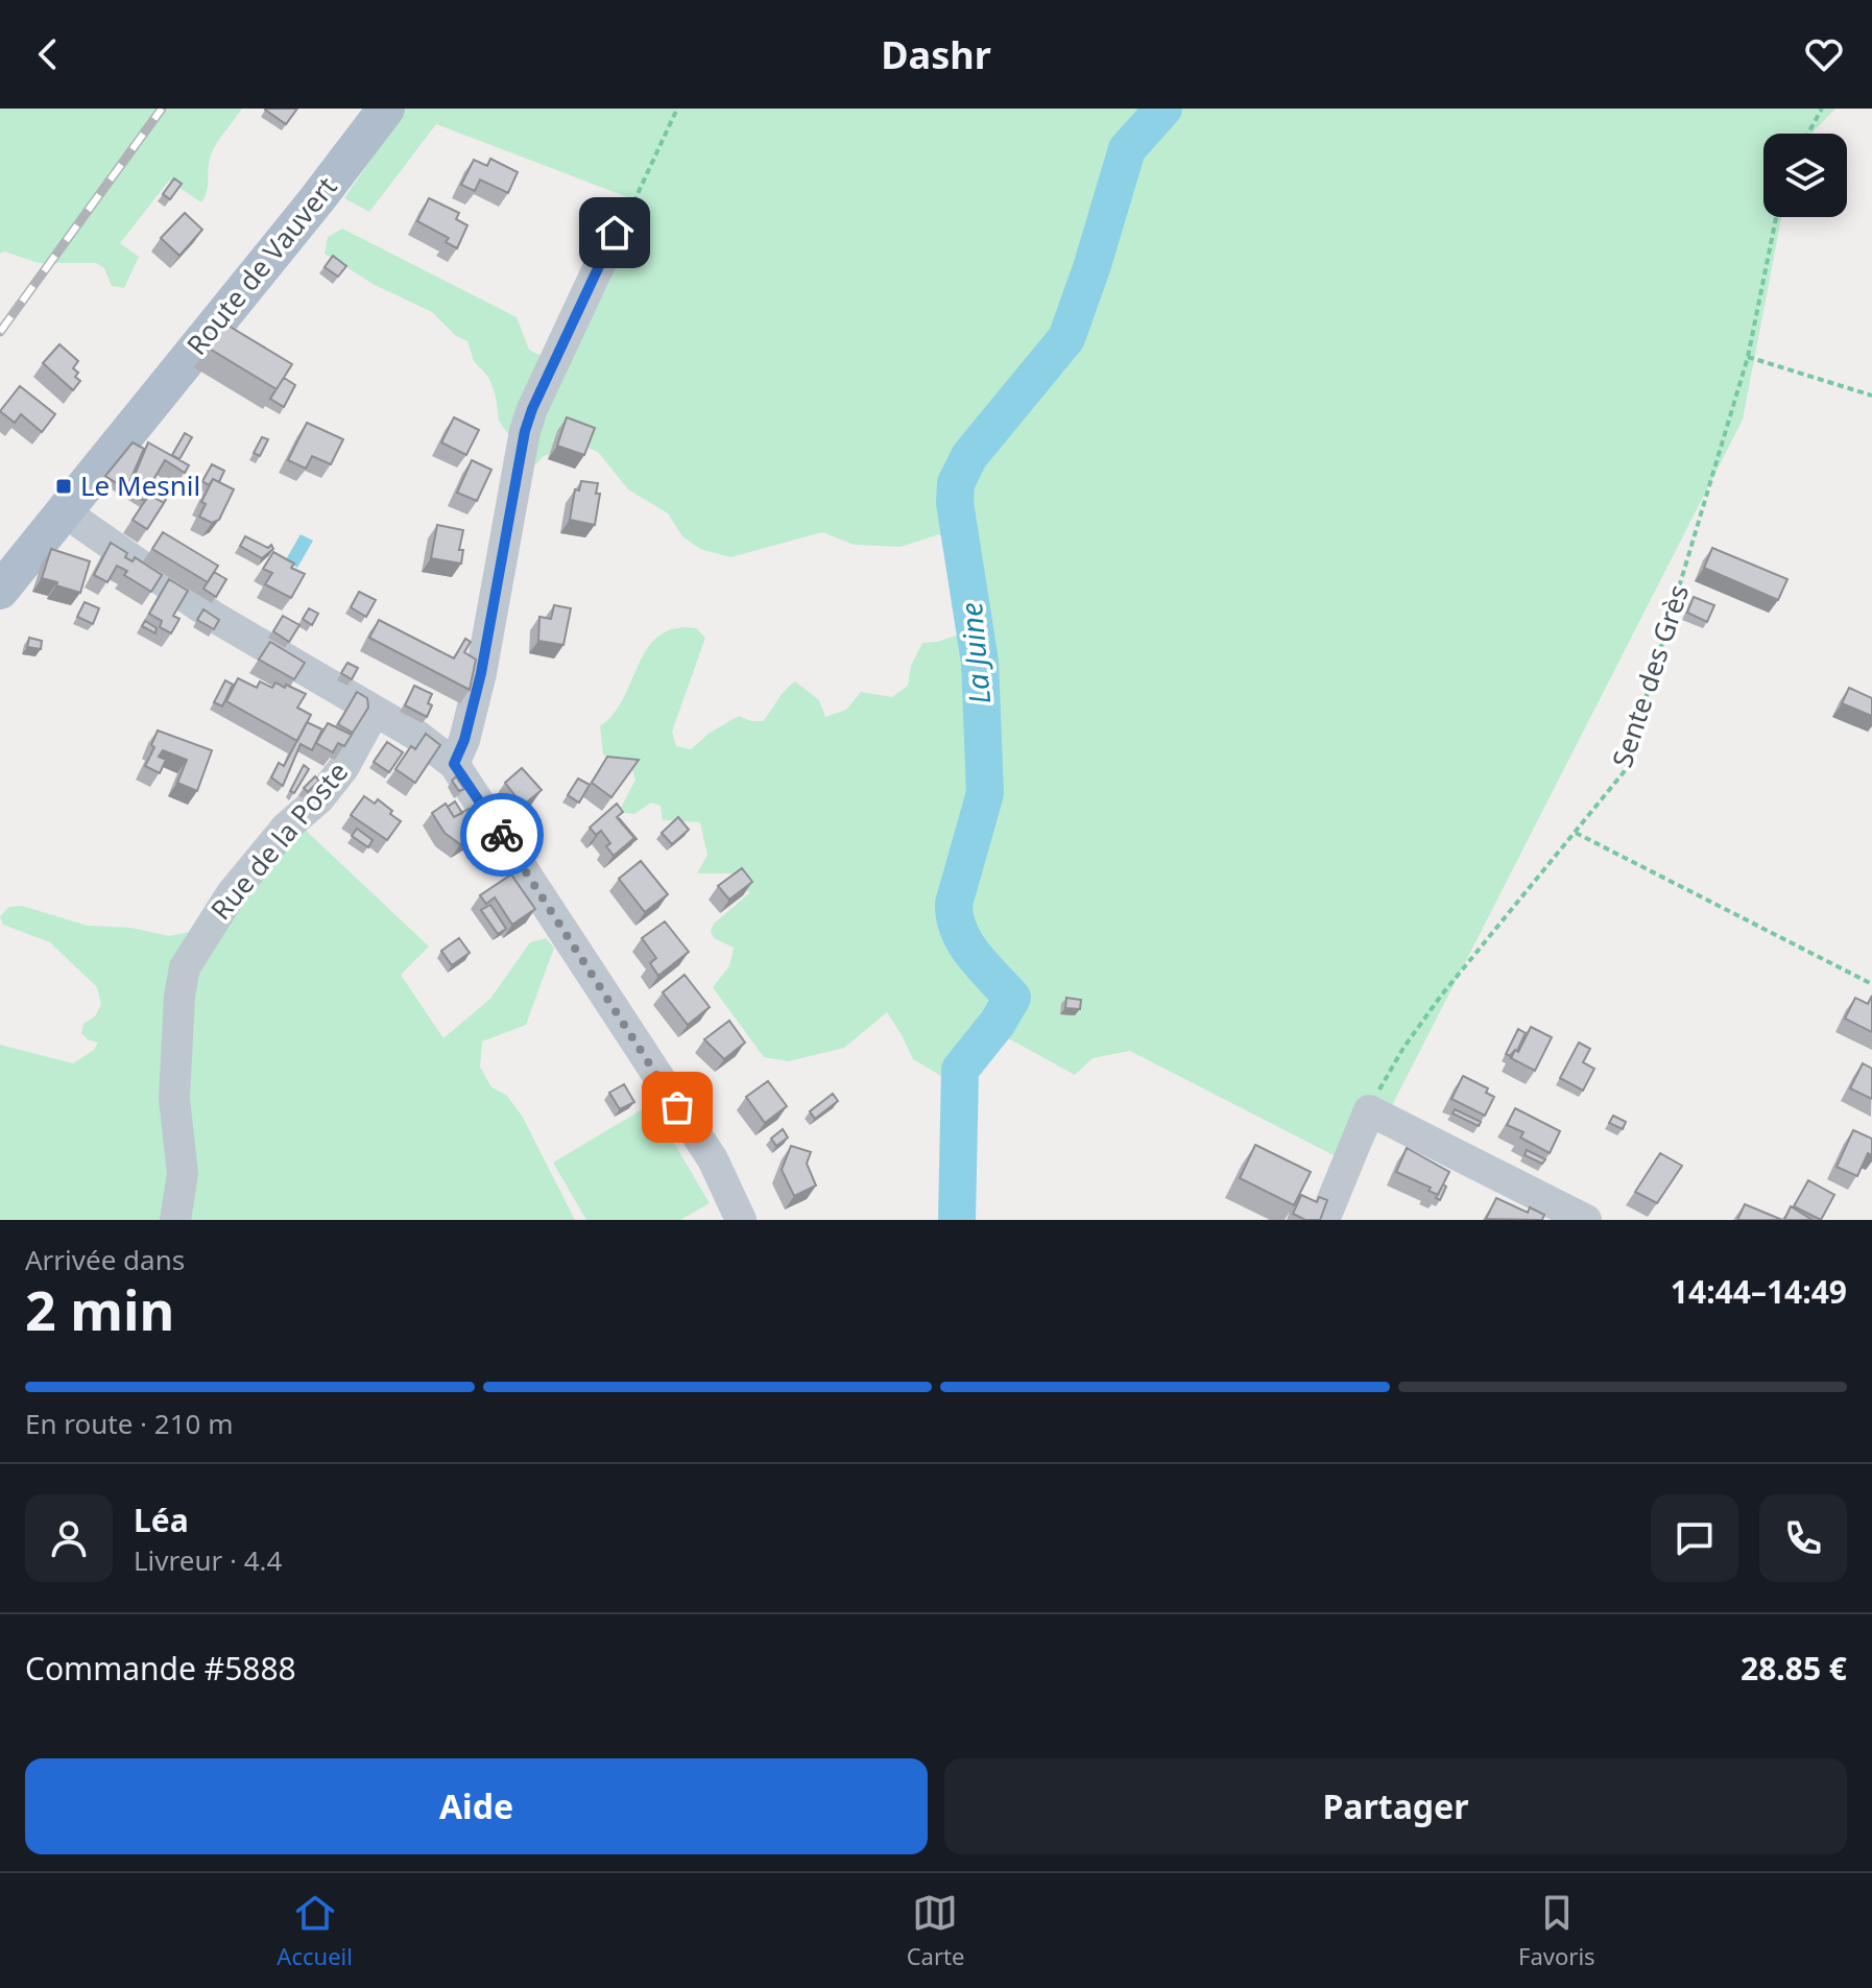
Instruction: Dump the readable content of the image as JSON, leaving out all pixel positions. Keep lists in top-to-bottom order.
{
  "streets": {
    "main road": ["Route de Vauvert"],
    "street": ["Rue de la Poste"],
    "path": ["Sente des Grès"]
  },
  "water": ["La Juine"],
  "places": {
    "transit": ["Le Mesnil"]
  },
  "page": {
    "header": "Dashr",
    "heading": ["2 min", "Arrivée dans", "14:44–14:49"],
    "panel": [
      "Léa",
      "Livreur · 4.4",
      "Commande #5888",
      "28.85 €"
    ],
    "bar": "En route · 210 m",
    "buttons": ["Aide", "Partager"],
    "tabs": ["Accueil", "Carte", "Favoris"]
  }
}
